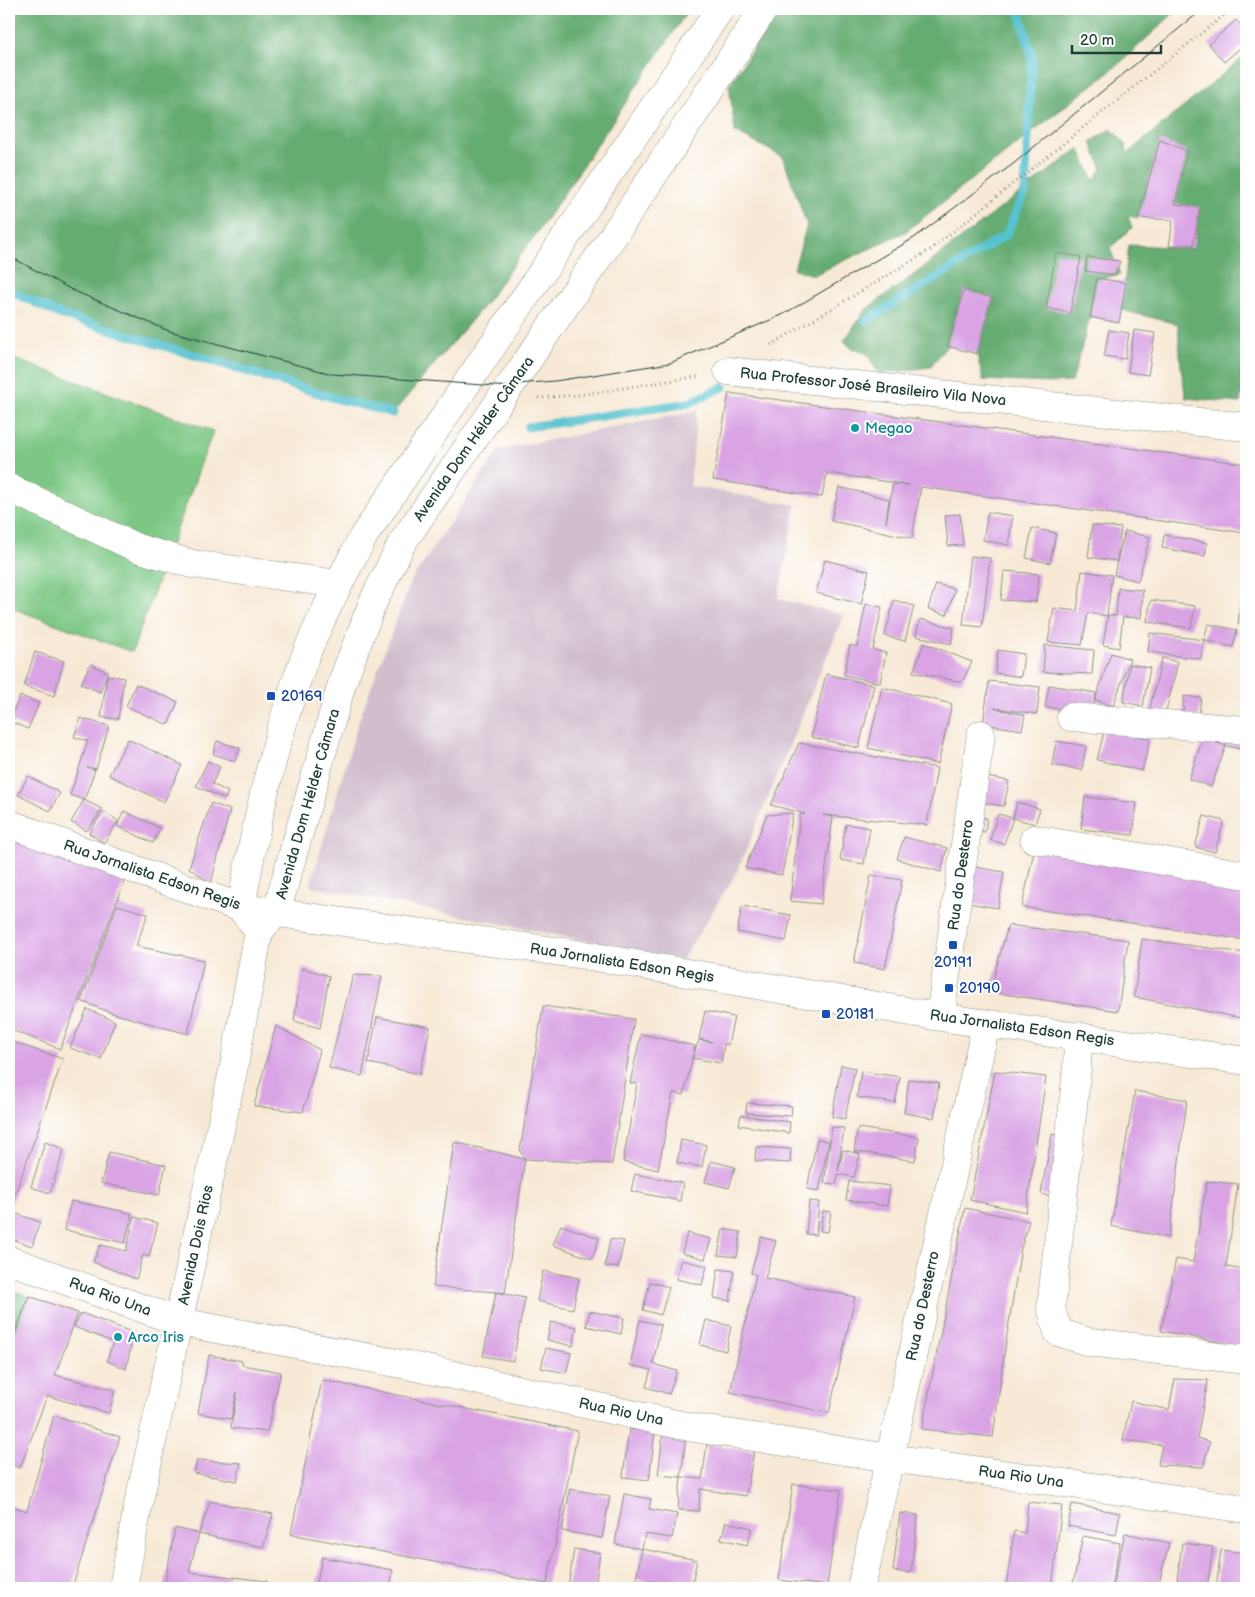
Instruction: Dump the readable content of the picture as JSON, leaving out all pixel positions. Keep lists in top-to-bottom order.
{
  "streets": {
    "street": [
      "Rua Professor José Brasileiro Vila Nova",
      "Avenida Dom Hélder Câmara",
      "Rua Jornalista Edson Regis",
      "Rua do Desterro",
      "Avenida Dois Rios",
      "Rua Rio Una"
    ]
  },
  "crossings": [
    ["Rua Professor José Brasileiro Vila Nova", "Avenida Dom Hélder Câmara"],
    ["Avenida Dom Hélder Câmara", "Rua Jornalista Edson Regis"],
    ["Avenida Dom Hélder Câmara", "Avenida Dois Rios"],
    ["Rua Jornalista Edson Regis", "Rua do Desterro"],
    ["Rua Jornalista Edson Regis", "Avenida Dois Rios"],
    ["Rua do Desterro", "Rua Rio Una"],
    ["Avenida Dois Rios", "Rua Rio Una"]
  ],
  "places": {
    "other": ["Megao", "Arco Iris"],
    "transit": [
      "20169",
      "20191",
      "20190",
      "20181"
    ]
  },
  "scale_bar": "20 m"
}
